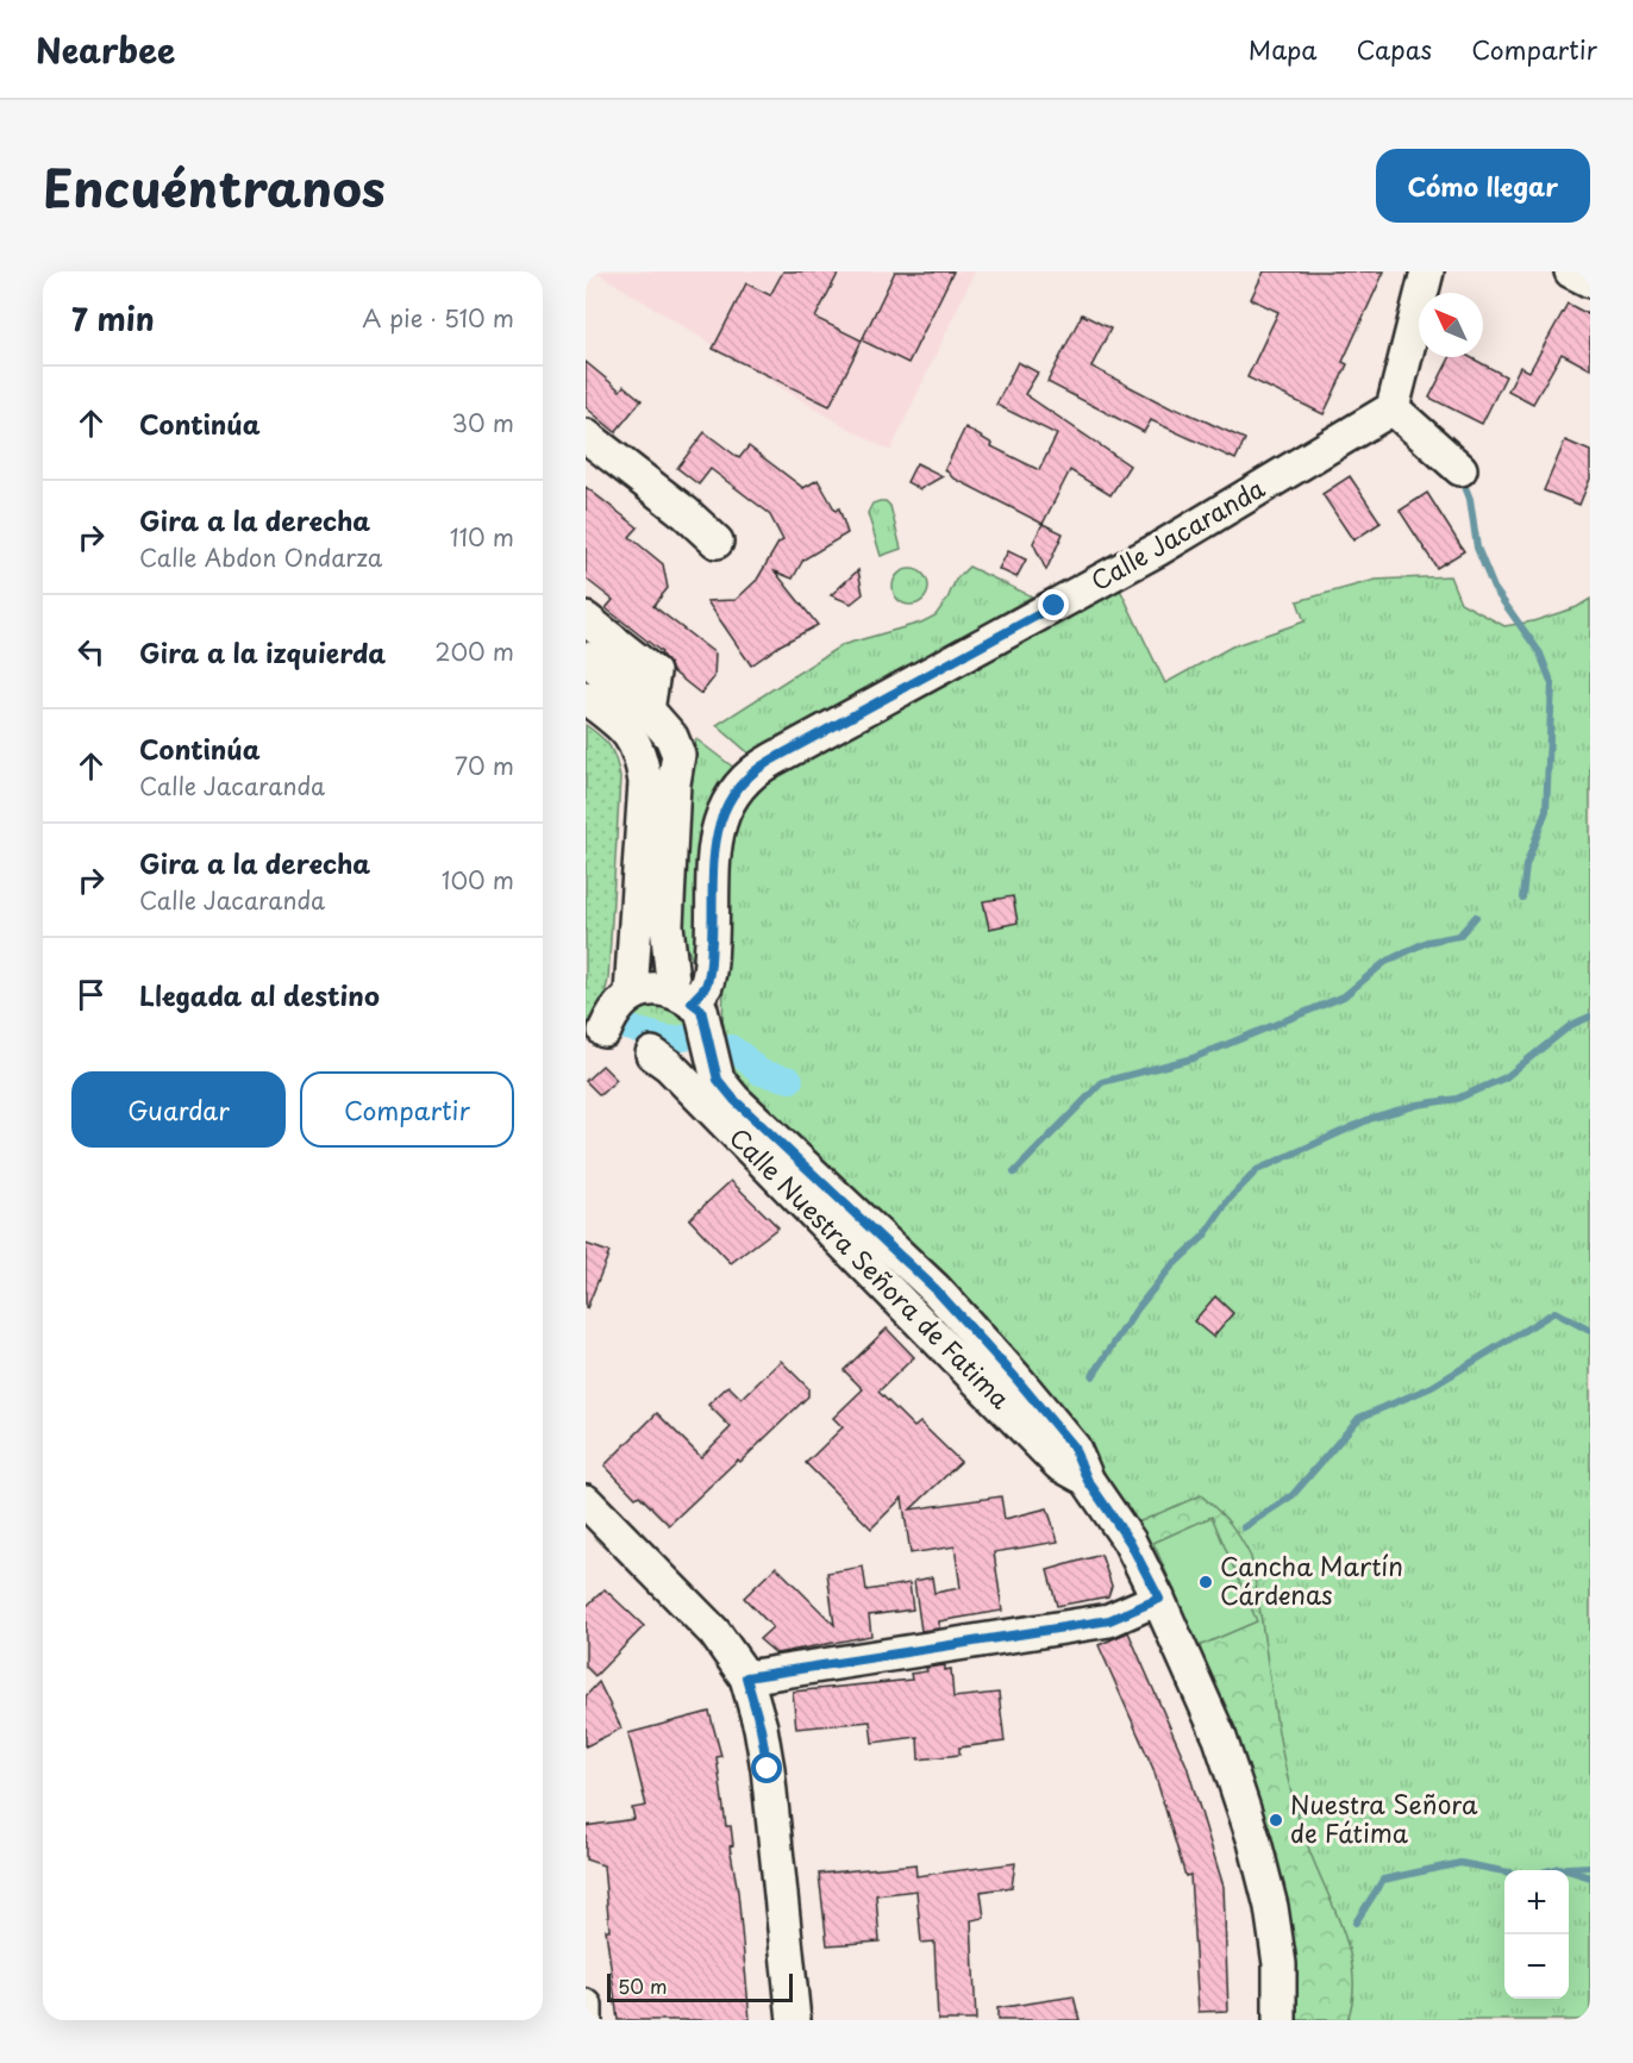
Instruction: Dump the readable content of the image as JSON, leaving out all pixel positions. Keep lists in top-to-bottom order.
{
  "streets": {
    "street": ["Calle Jacaranda", "Calle Nuestra Señora de Fatima"]
  },
  "crossings": [
    ["Calle Jacaranda", "Calle Nuestra Señora de Fatima"]
  ],
  "places": ["Cancha Martín Cárdenas", "Nuestra Señora de Fátima"],
  "scale_bar": "50 m",
  "north": "top left",
  "page": {
    "header": "Nearbee",
    "nav": ["Mapa", "Capas", "Compartir"],
    "title": "Encuéntranos",
    "buttons": [
      "Cómo llegar",
      ["Guardar", "Compartir"]
    ],
    "heading": ["7 min", "A pie · 510 m"],
    "list": [
      ["Continúa", "30 m"],
      ["Gira a la derecha", "Calle Abdon Ondarza", "110 m"],
      ["Gira a la izquierda", "200 m"],
      ["Continúa", "Calle Jacaranda", "70 m"],
      ["Gira a la derecha", "Calle Jacaranda", "100 m"],
      "Llegada al destino"
    ],
    "map_buttons": ["+", "−"],
    "scale": "50 m"
  }
}
